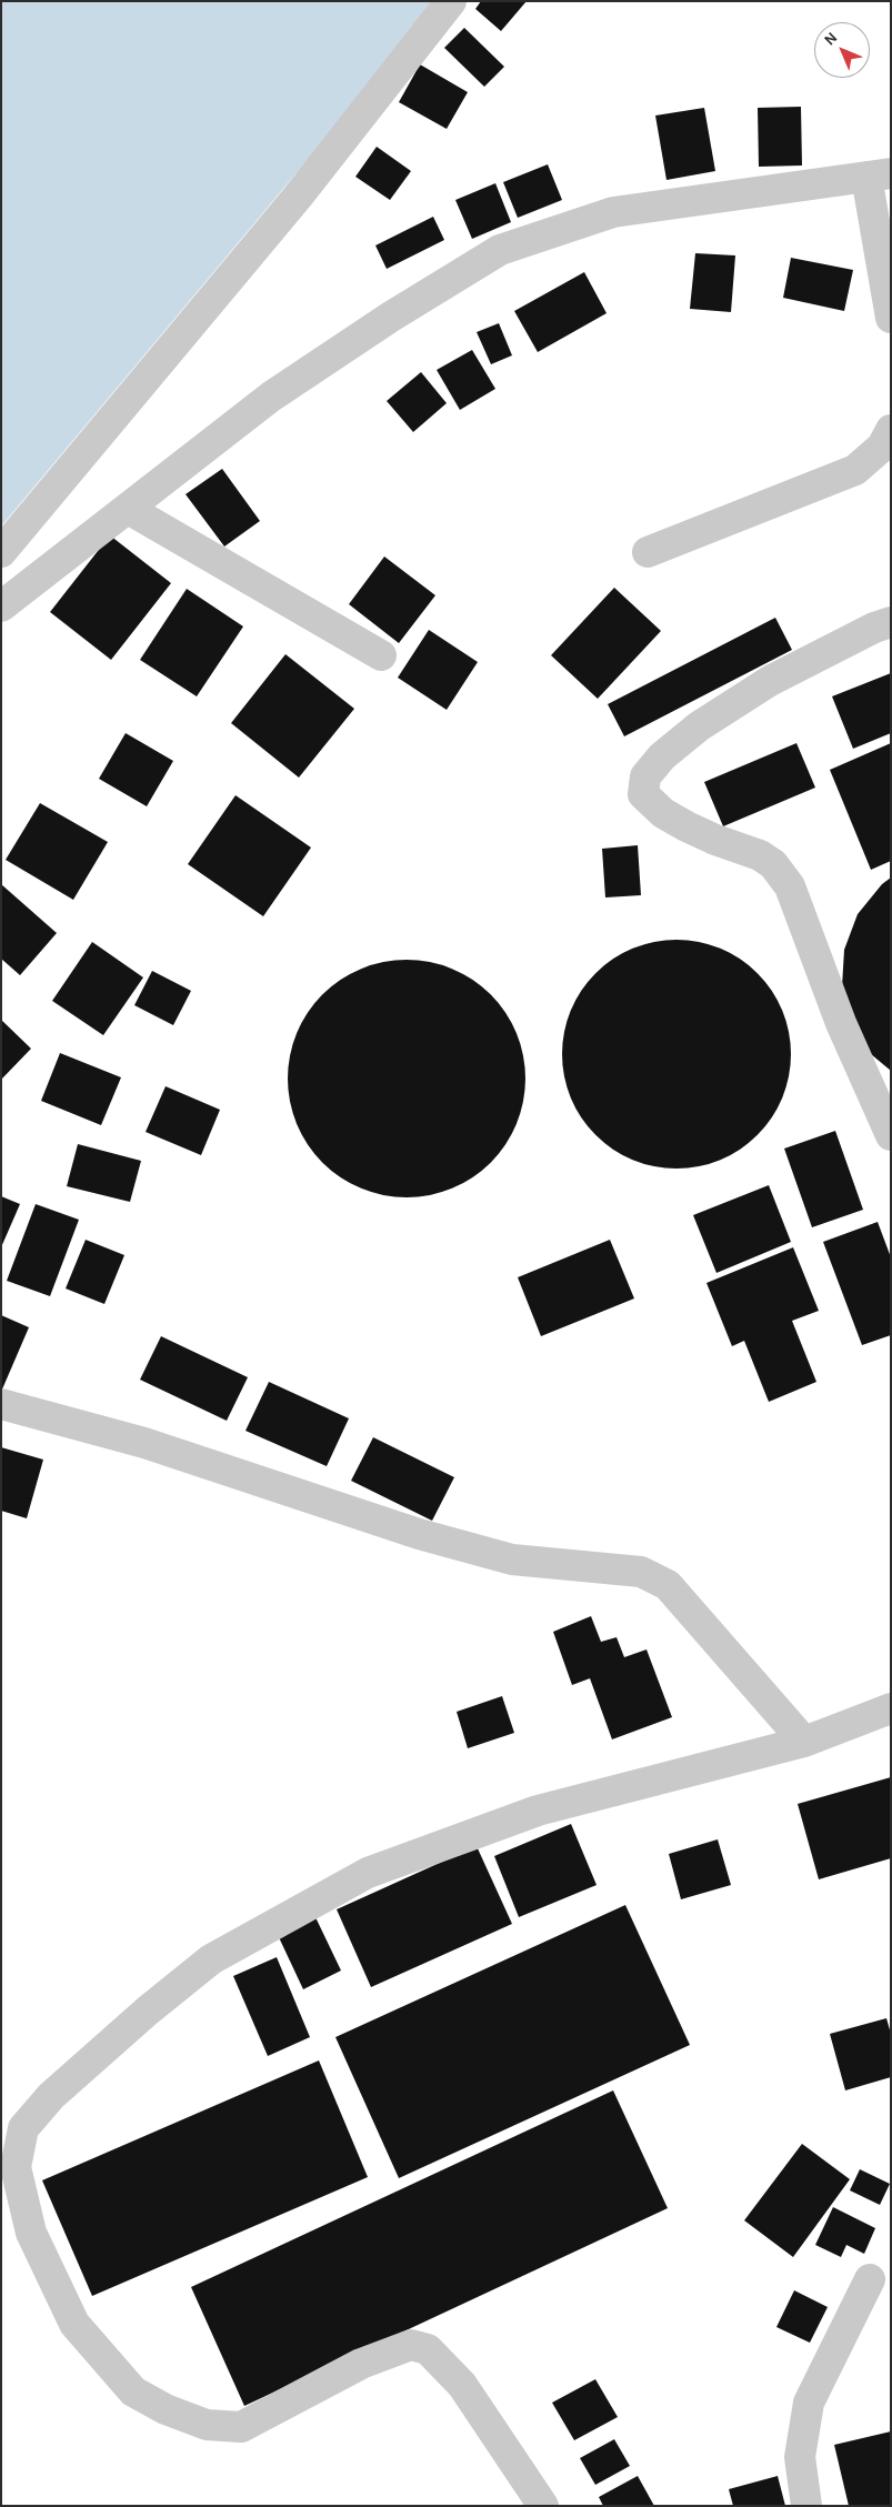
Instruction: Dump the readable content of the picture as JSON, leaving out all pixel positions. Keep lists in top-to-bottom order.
{
  "north": "top left"
}
